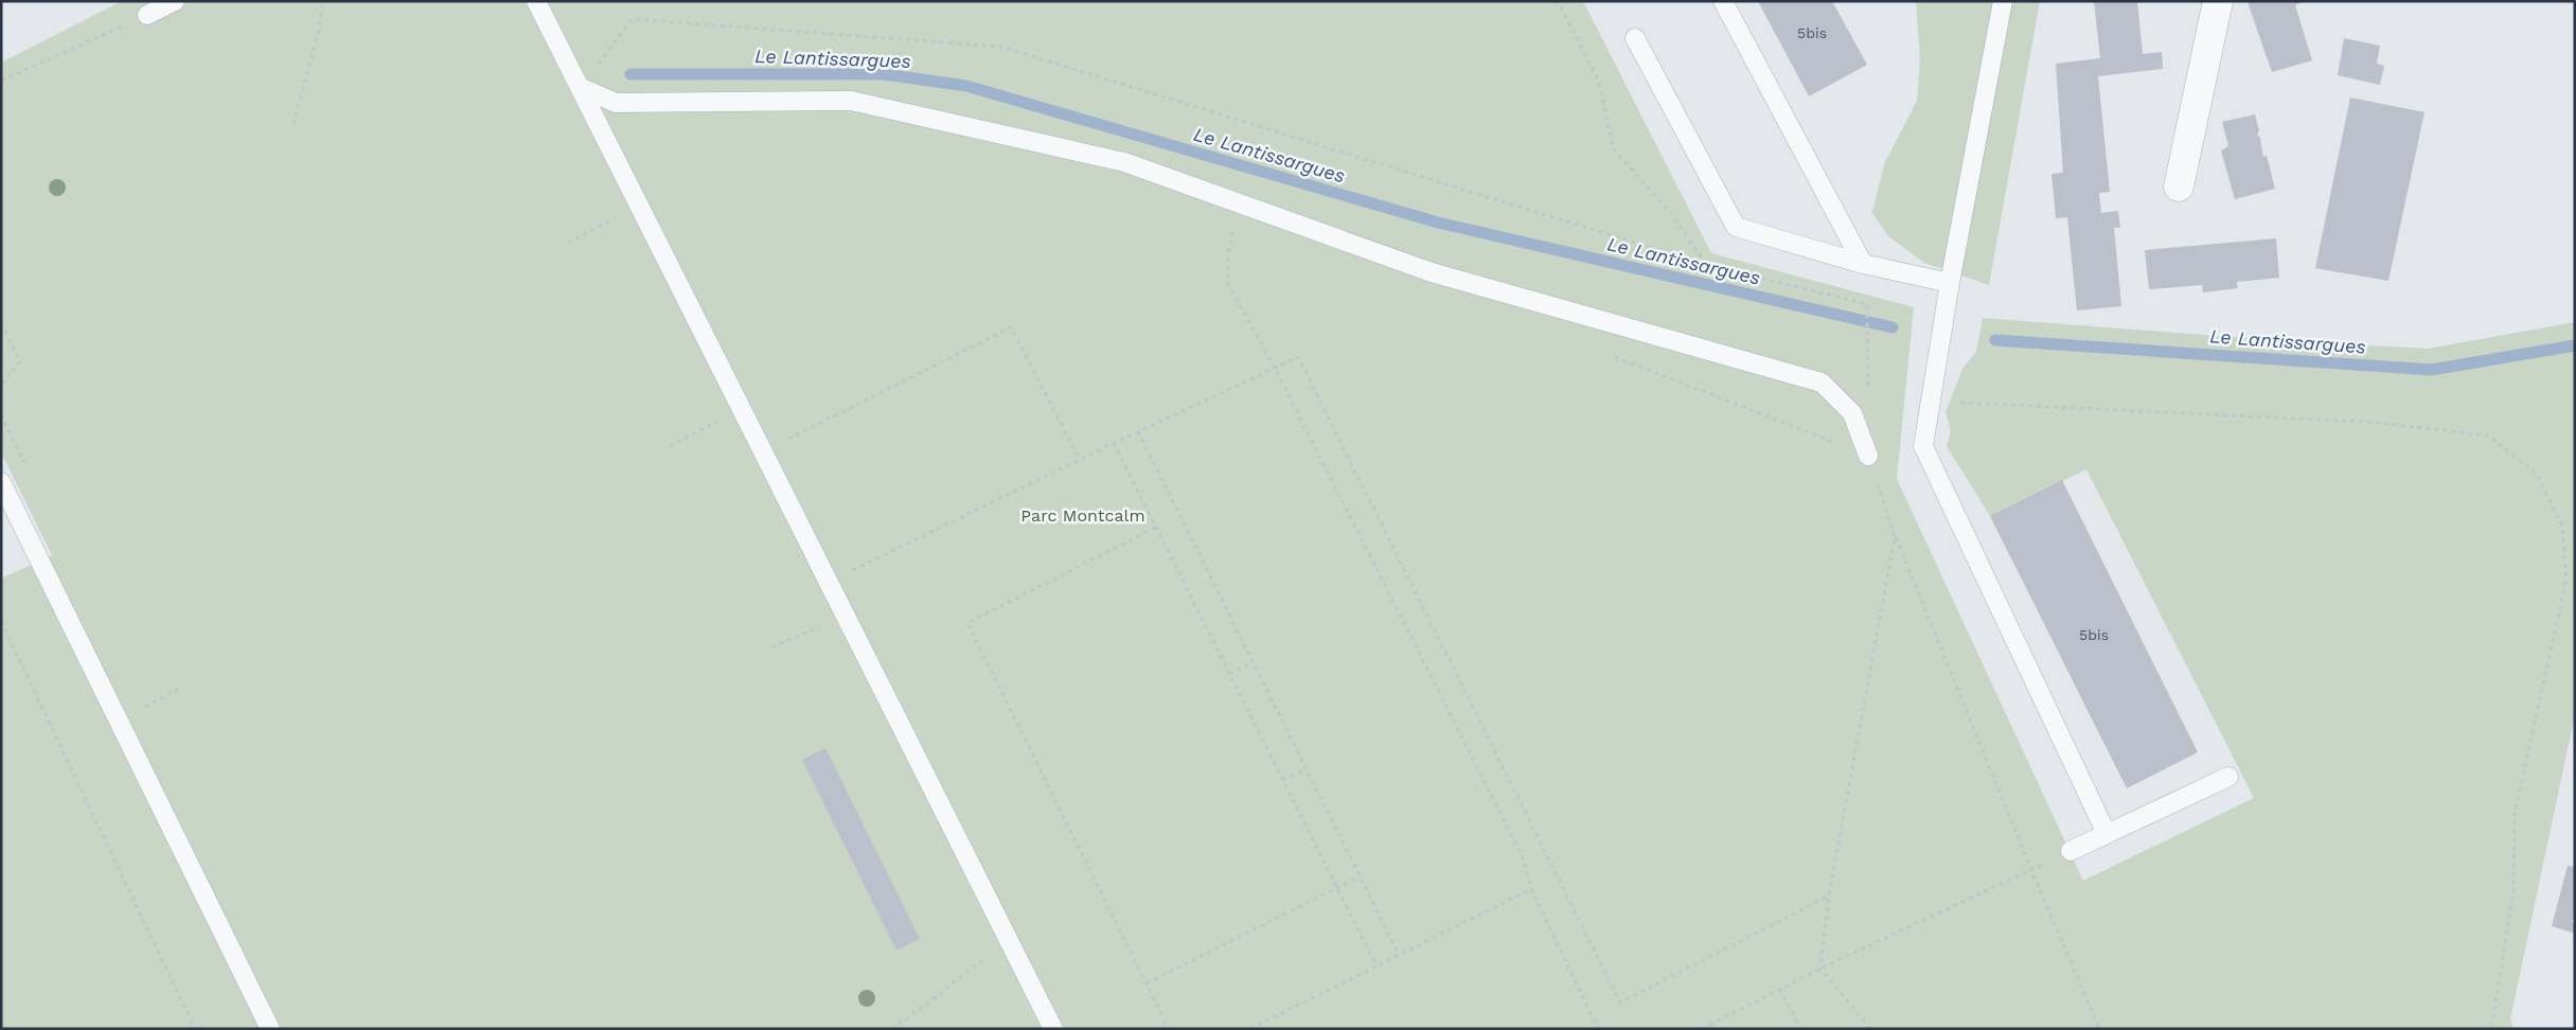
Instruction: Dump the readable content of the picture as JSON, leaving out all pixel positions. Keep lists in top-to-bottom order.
{
  "water": ["Le Lantissargues"],
  "parks": ["Parc Montcalm"],
  "house_numbers": ["5bis", "5bis"]
}
